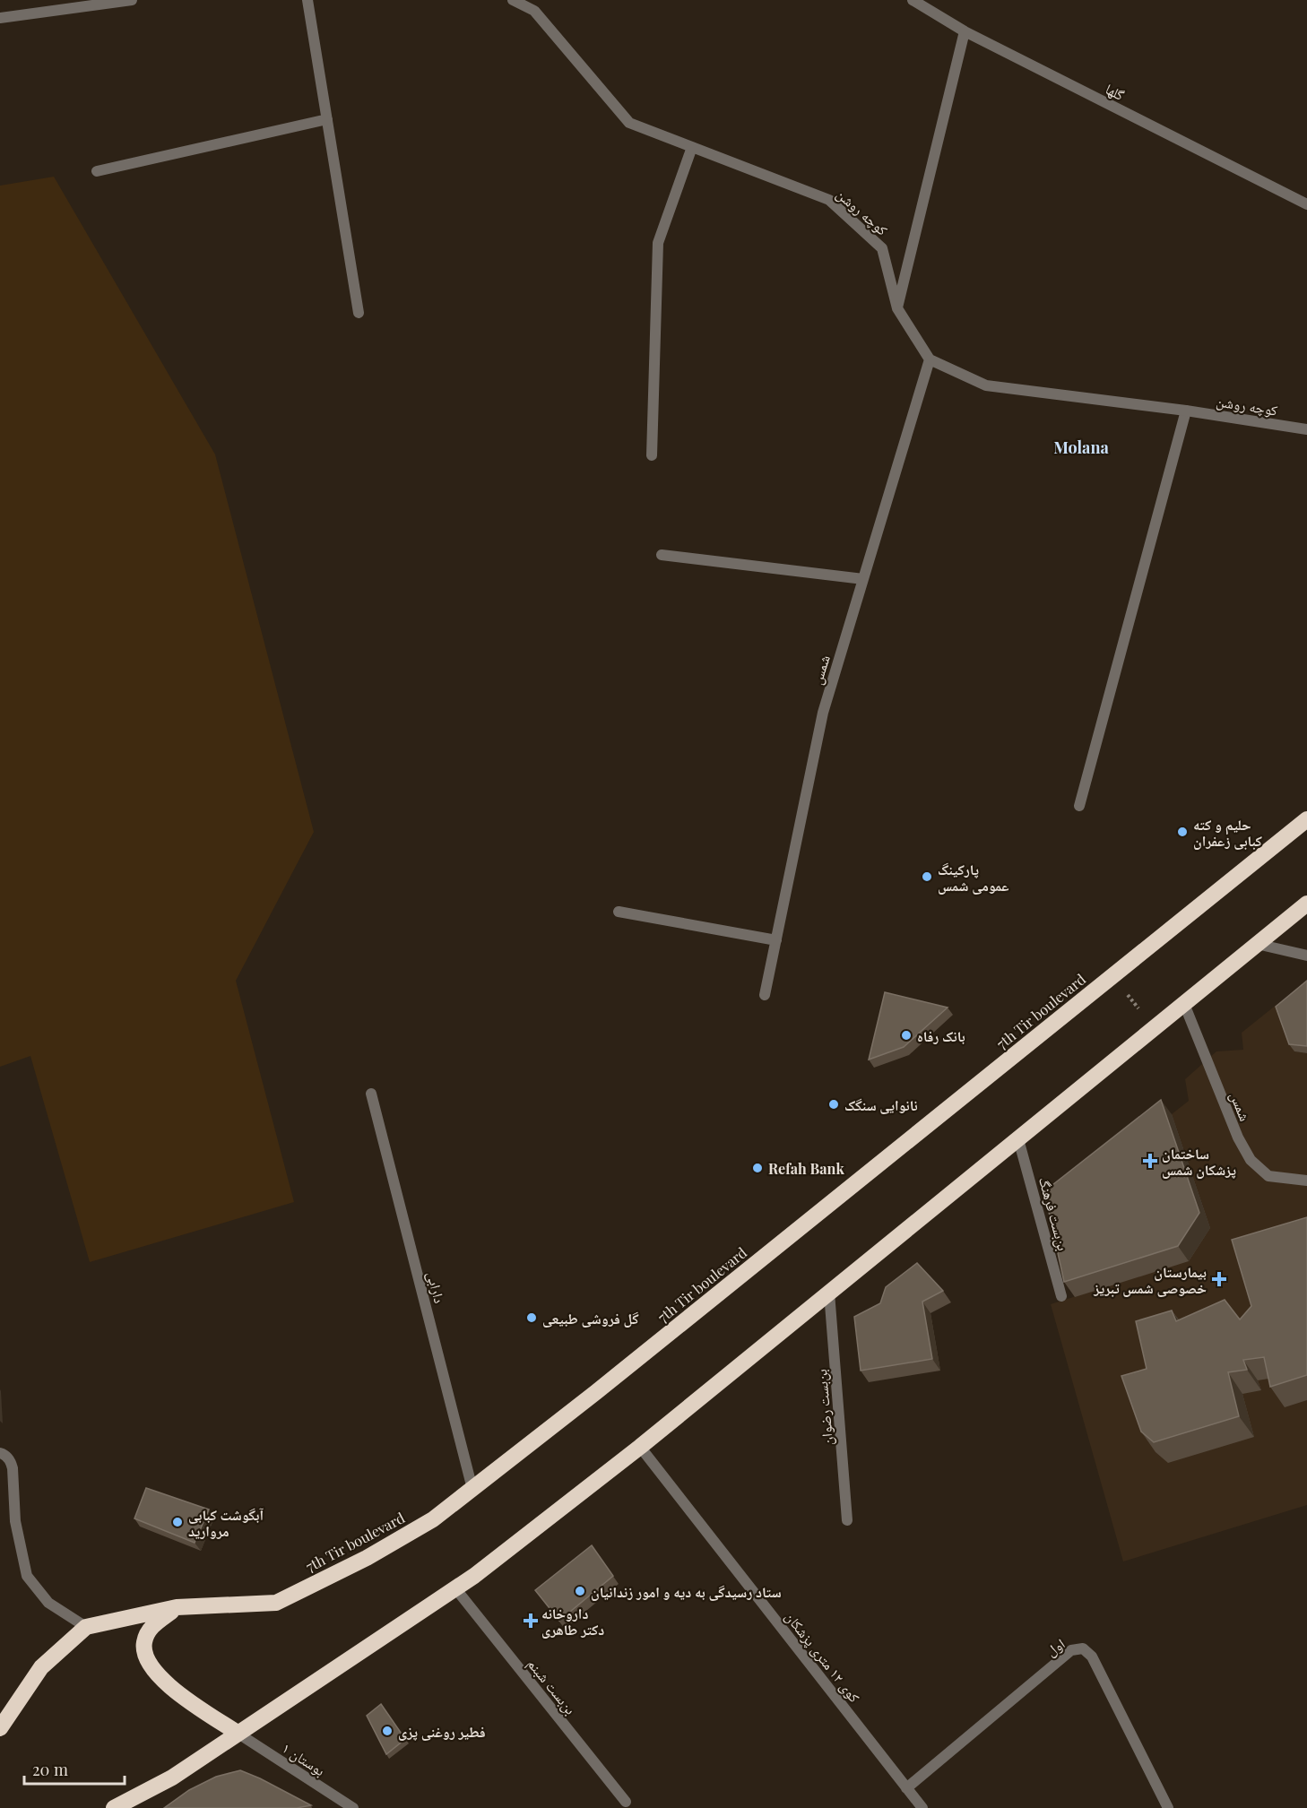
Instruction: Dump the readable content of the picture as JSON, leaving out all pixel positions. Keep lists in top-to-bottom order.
{
  "streets": {
    "highway": ["7th Tir boulevard"],
    "street": [
      "گلها",
      "کوچه روشن",
      "شمس",
      "بن‌بست فرهنگ",
      "دارابی",
      "بن‌بست رضوان",
      "اول",
      "کوی ۱۲ متری پزشکان",
      "بن‌بست شبنم",
      "بوستان ۱"
    ]
  },
  "crossings": [
    ["کوچه روشن", "شمس"],
    ["7th Tir boulevard", "دارابی"],
    ["اول", "کوی ۱۲ متری پزشکان"]
  ],
  "districts": ["Molana"],
  "places": {
    "other": [
      "حلیم و کته کبابی زعفران",
      "پارکینگ عمومی شمس",
      "بانک رفاه",
      "نانوایی سنگک",
      "Refah Bank",
      "گل فروشی طبیعی",
      "آبگوشت کبابی مروارید",
      "ستاد رسیدگی به دیه و امور زندانیان",
      "فطیر روغنی پزی"
    ],
    "health": ["ساختمان پزشکان شمس", "بیمارستان خصوصی شمس تبریز", "داروخانه دکتر طاهری"]
  },
  "scale_bar": "20 m"
}
